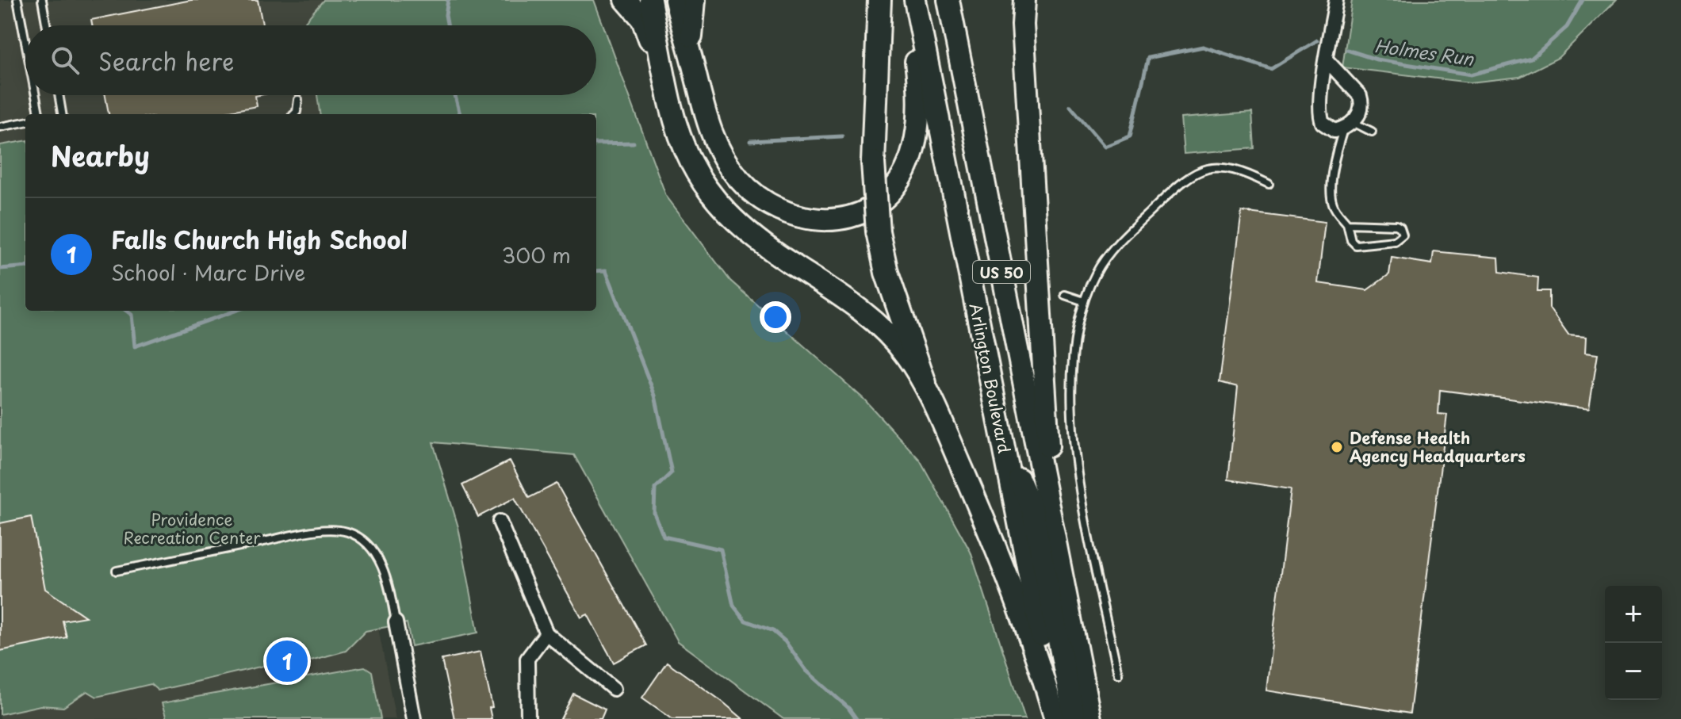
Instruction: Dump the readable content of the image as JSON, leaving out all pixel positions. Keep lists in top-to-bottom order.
{
  "streets": {
    "highway": ["US 50", "Arlington Boulevard"]
  },
  "water": ["Holmes Run"],
  "parks": ["Providence Recreation Center"],
  "places": ["Defense Health Agency Headquarters"],
  "page": {
    "search": "Search here",
    "heading": "Nearby",
    "list": [
      {
        "mark": "1",
        "name": "Falls Church High School",
        "note": "School · Marc Drive",
        "value": "300 m"
      }
    ],
    "map_buttons": ["+", "−"],
    "pins": "1"
  }
}
